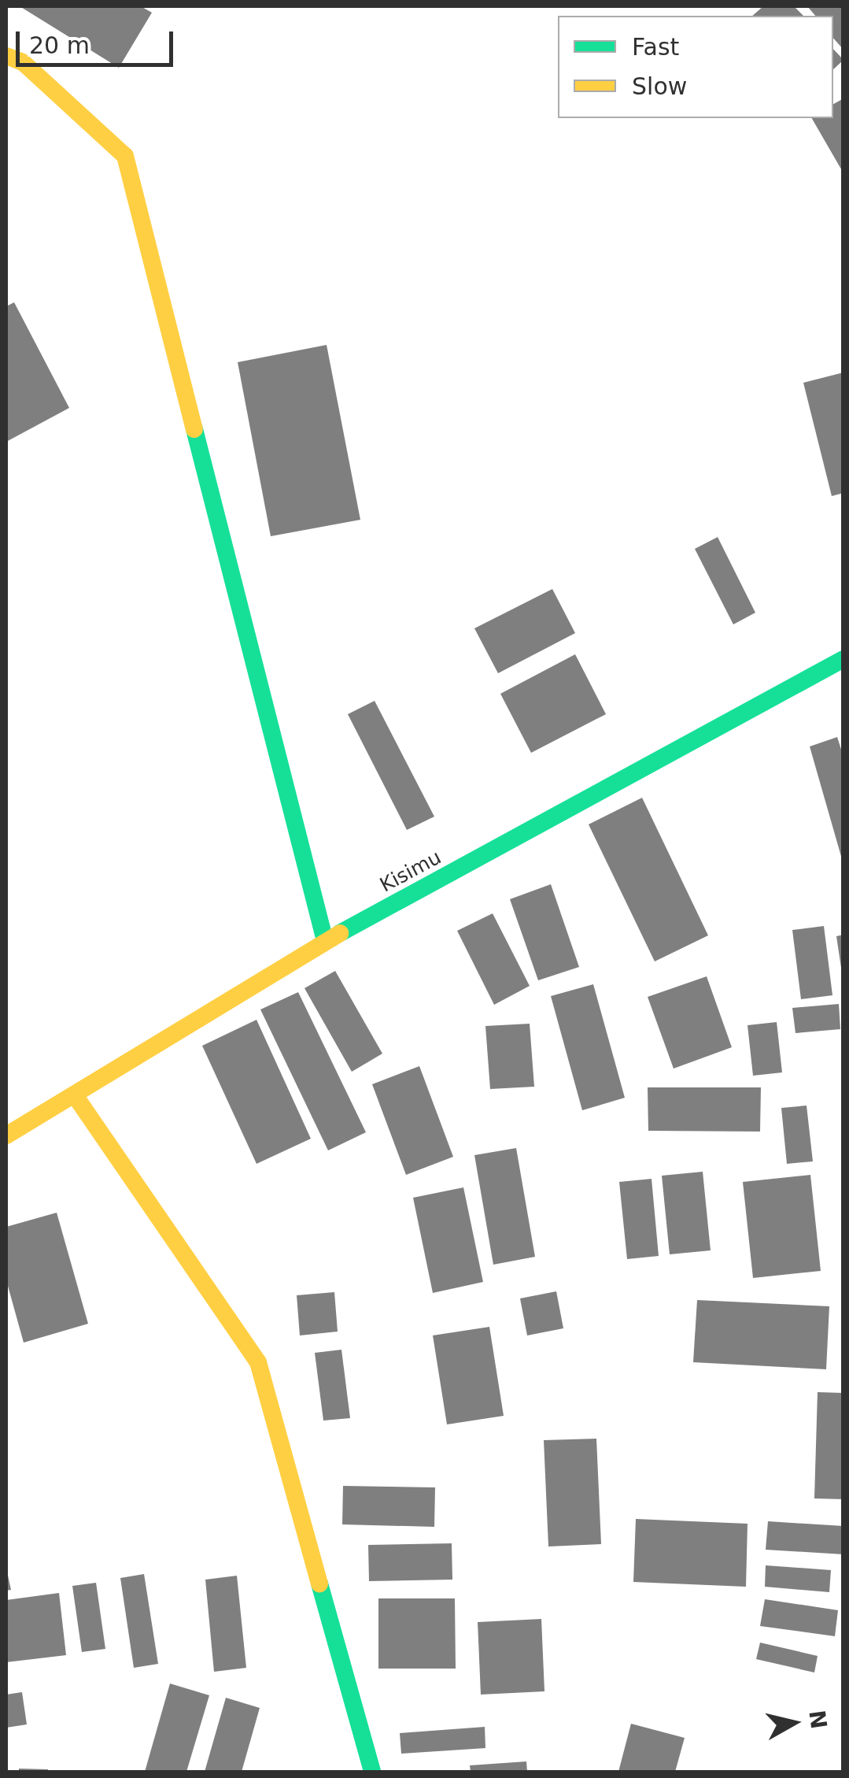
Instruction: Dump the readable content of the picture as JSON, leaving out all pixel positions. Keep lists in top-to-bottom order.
{
  "streets": {
    "street": ["Kisimu"]
  },
  "legend": ["Fast", "Slow"],
  "scale_bar": "20 m",
  "north": "right"
}
